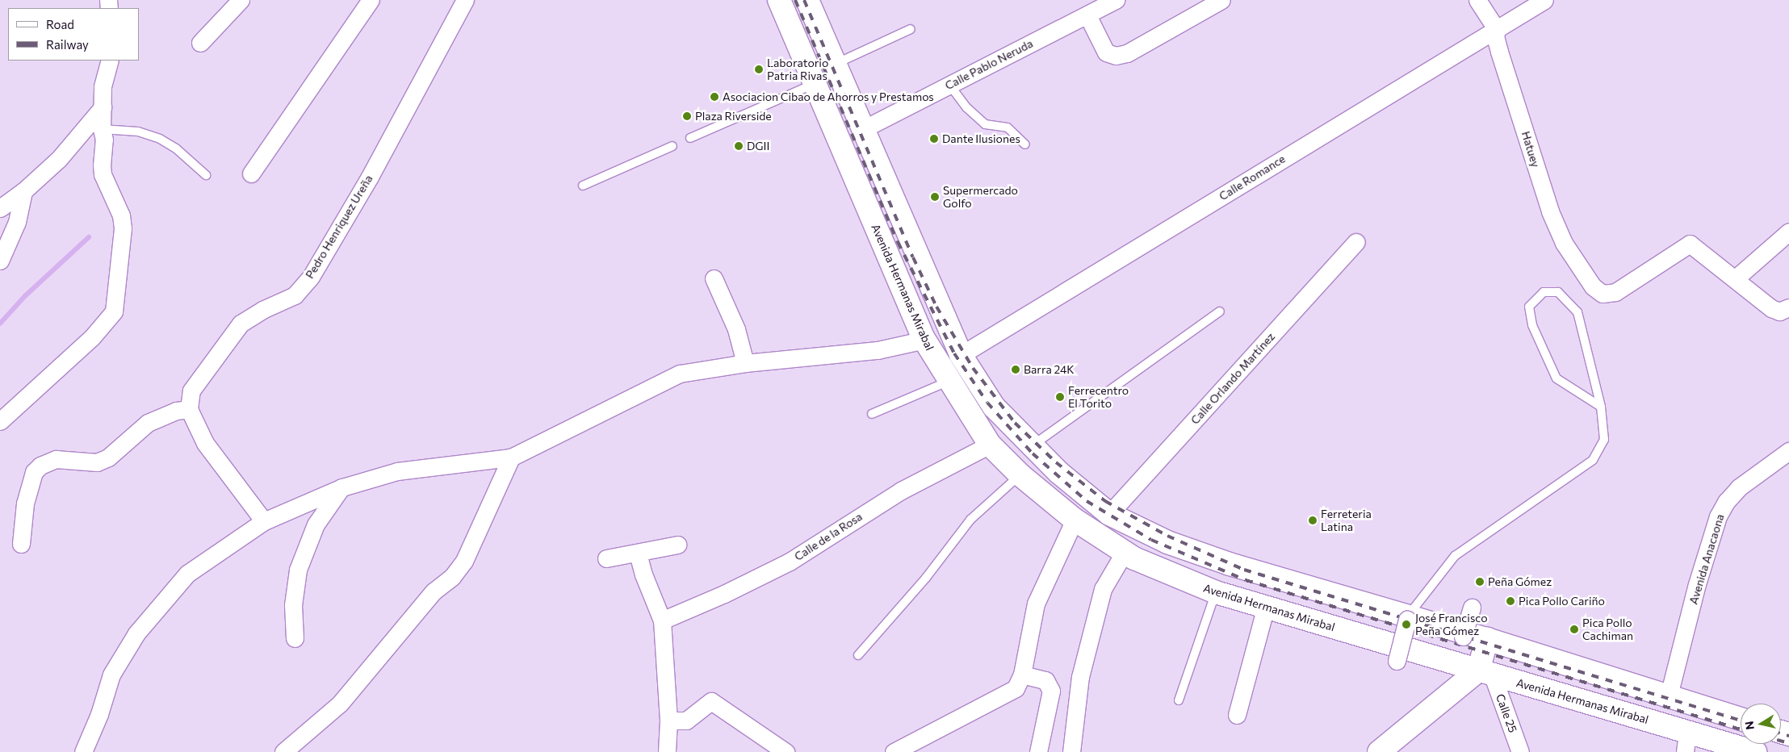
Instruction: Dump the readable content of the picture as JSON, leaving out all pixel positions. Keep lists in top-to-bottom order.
{
  "streets": {
    "main road": ["Avenida Hermanas Mirabal"],
    "street": [
      "Calle Pablo Neruda",
      "Hatuey",
      "Calle Romance",
      "Pedro Henriquez Ureña",
      "Calle Orlando Martínez",
      "Calle de la Rosa",
      "Avenida Anacaona",
      "Calle 25"
    ]
  },
  "crossings": [
    ["Hatuey", "Calle Romance"],
    ["Avenida Hermanas Mirabal", "Calle de la Rosa"],
    ["Avenida Hermanas Mirabal", "Calle 25"]
  ],
  "places": [
    "Laboratorio Patria Rivas",
    "Asociacion Cibao de Ahorros y Prestamos",
    "Plaza Riverside",
    "Dante Ilusiones",
    "DGII",
    "Supermercado Golfo",
    "Barra 24K",
    "Ferrecentro El Torito",
    "Ferreteria Latina",
    "Peña Gómez",
    "Pica Pollo Cariño",
    "José Francisco Peña Gómez",
    "Pica Pollo Cachiman"
  ],
  "legend": ["Road", "Railway"],
  "north": "left"
}
